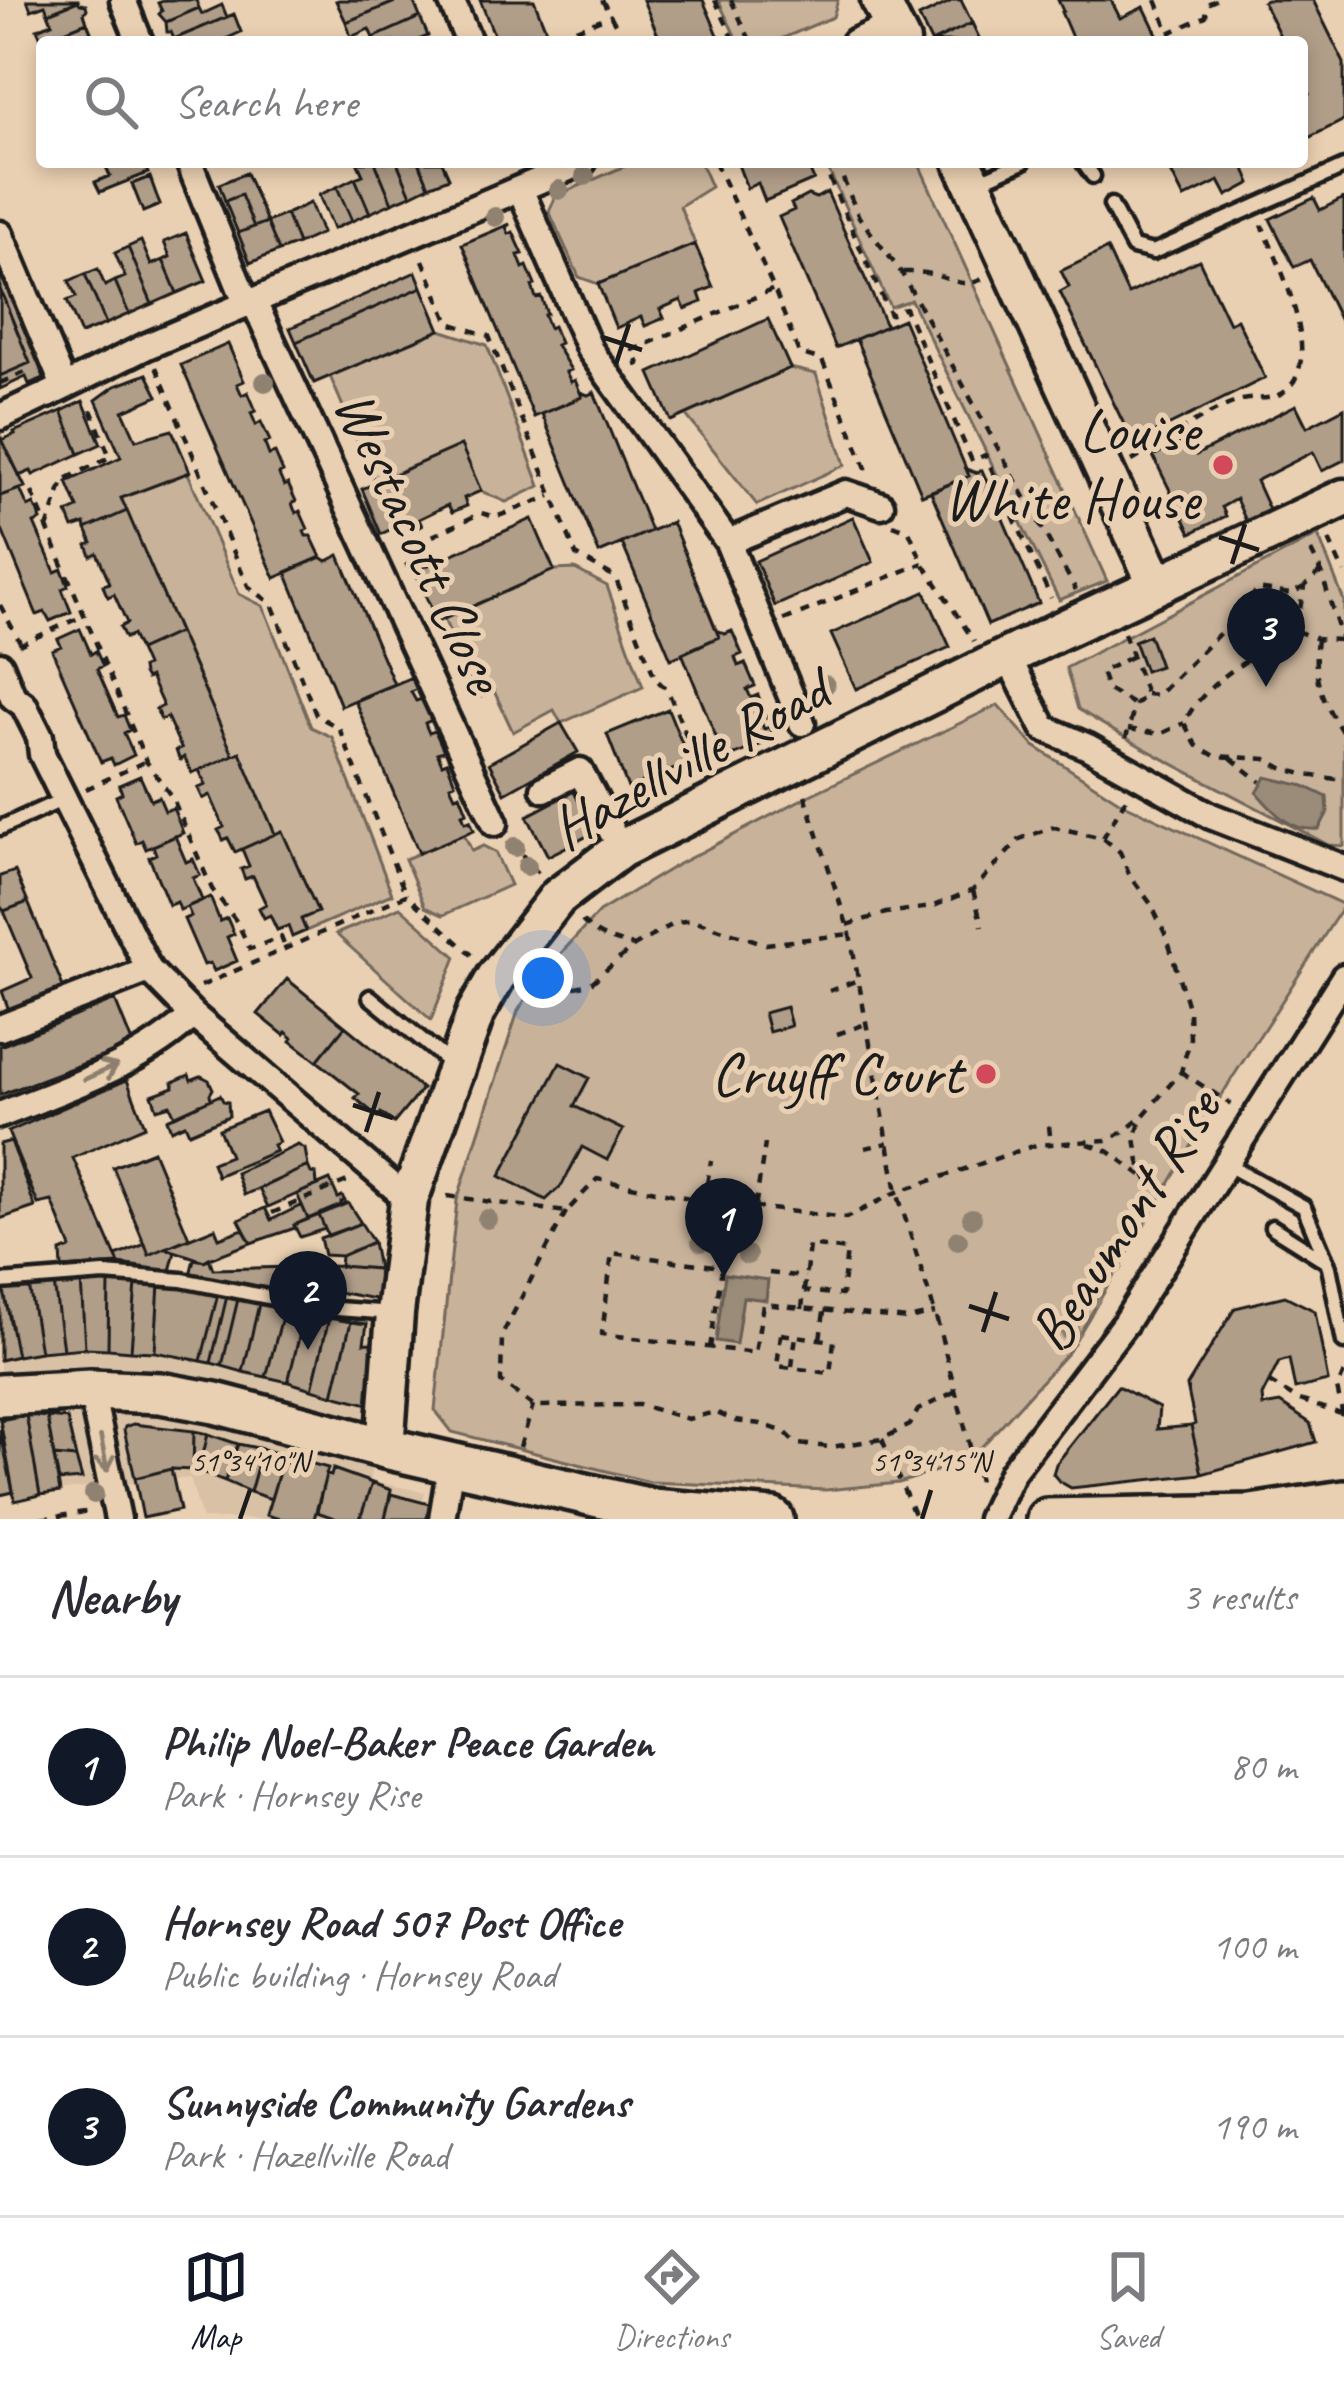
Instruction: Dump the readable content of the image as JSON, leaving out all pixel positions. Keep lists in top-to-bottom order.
{
  "streets": {
    "street": ["Westacott Close", "Hazellville Road", "Beaumont Rise"]
  },
  "places": ["Louise White House", "Cruyff Court"],
  "page": {
    "search": "Search here",
    "pins": ["3", "1", "2"],
    "heading": ["Nearby", "3 results"],
    "list": [
      {
        "mark": "1",
        "name": "Philip Noel-Baker Peace Garden",
        "note": "Park · Hornsey Rise",
        "value": "80 m"
      },
      {
        "mark": "2",
        "name": "Hornsey Road 507 Post Office",
        "note": "Public building · Hornsey Road",
        "value": "100 m"
      },
      {
        "mark": "3",
        "name": "Sunnyside Community Gardens",
        "note": "Park · Hazellville Road",
        "value": "190 m"
      }
    ],
    "nav": ["Map", "Directions", "Saved"]
  },
  "coordinates": ["51°34'10\"N", "51°34'15\"N"]
}
